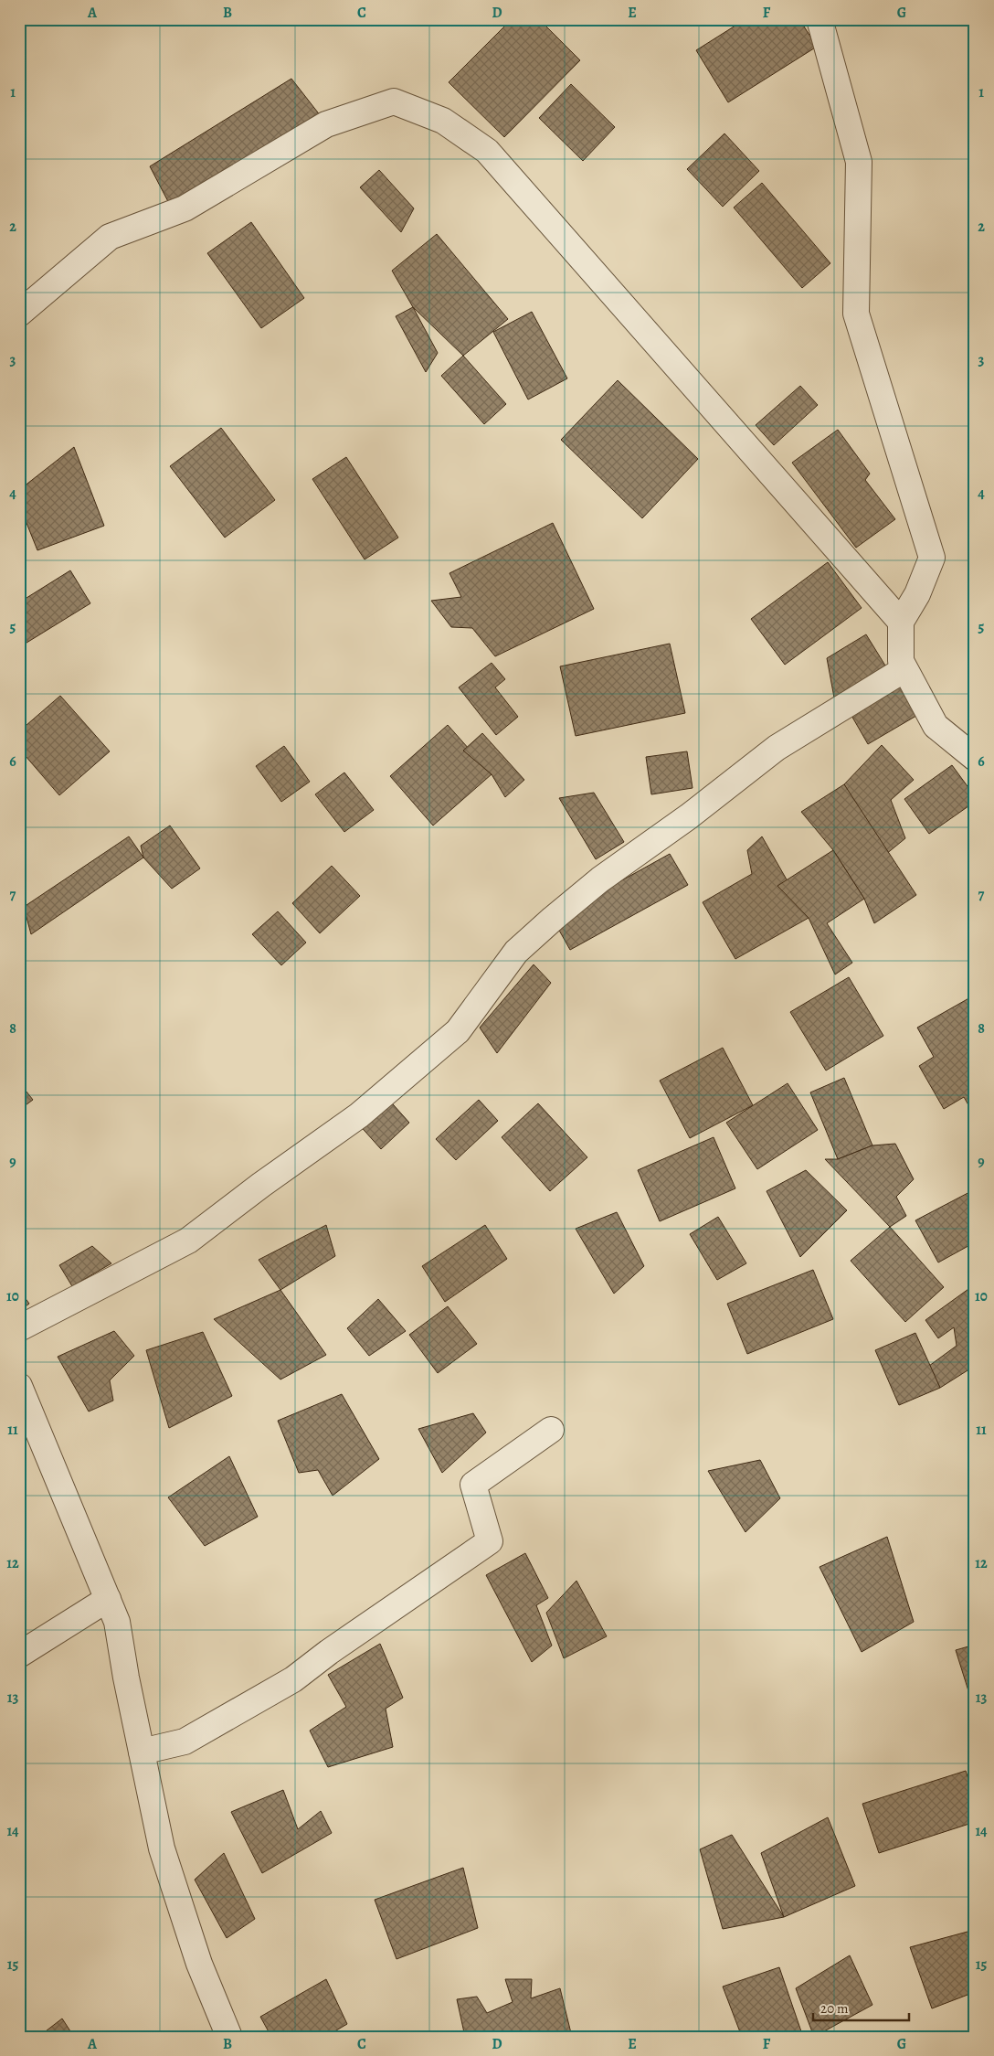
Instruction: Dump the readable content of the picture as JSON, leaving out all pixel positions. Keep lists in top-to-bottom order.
{
  "scale_bar": "20 m",
  "grid": {
    "columns": [
      "A",
      "B",
      "C",
      "D",
      "E",
      "F",
      "G"
    ],
    "rows": [
      "1",
      "2",
      "3",
      "4",
      "5",
      "6",
      "7",
      "8",
      "9",
      "10",
      "11",
      "12",
      "13",
      "14",
      "15"
    ]
  }
}
